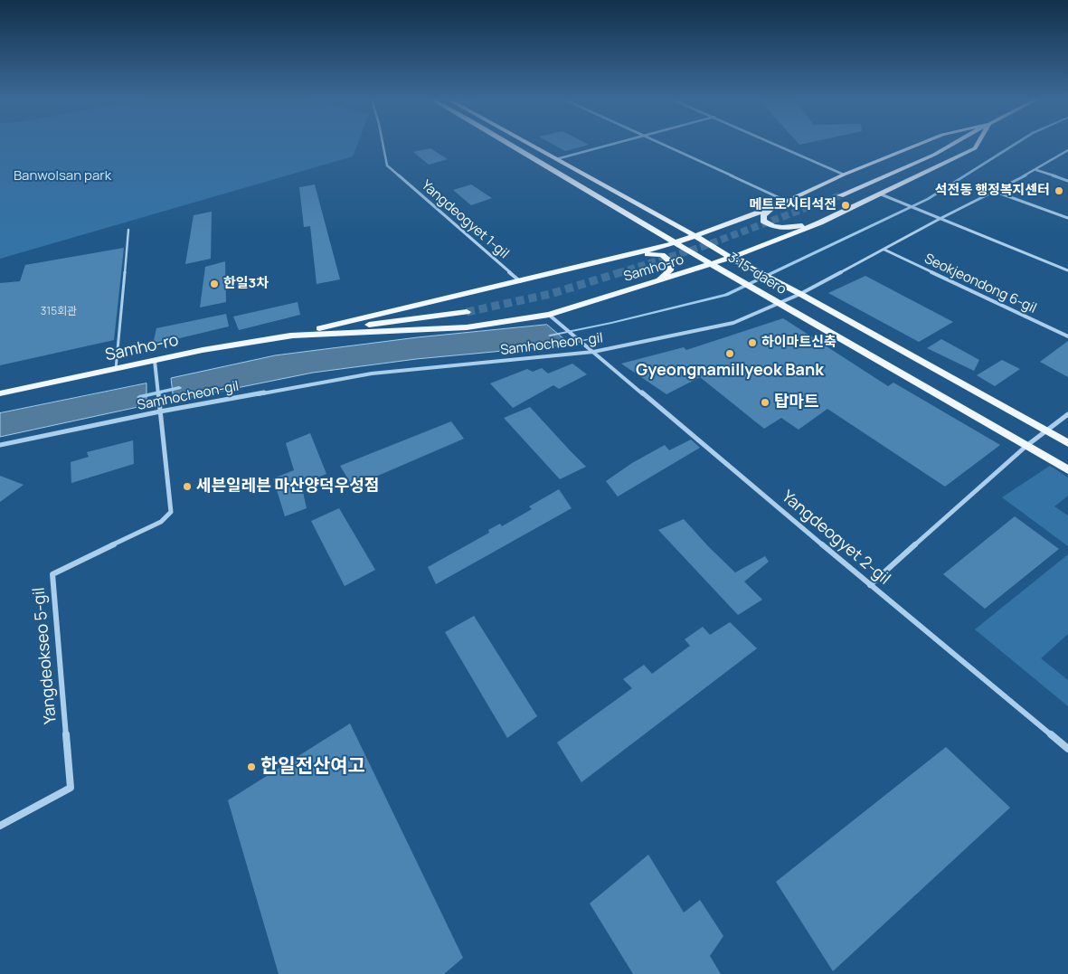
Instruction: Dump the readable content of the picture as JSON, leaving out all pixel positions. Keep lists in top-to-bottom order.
{
  "streets": {
    "main road": ["Samho-ro", "3·15-daero"],
    "street": [
      "Yangdeogyet 1-gil",
      "Seokjeondong 6-gil",
      "Samhocheon-gil",
      "Yangdeogyet 2-gil",
      "Yangdeokseo 5-gil"
    ]
  },
  "crossings": [
    ["Yangdeogyet 1-gil", "Samho-ro"],
    ["Samho-ro", "3·15-daero"],
    ["Samho-ro", "Yangdeogyet 2-gil"],
    ["3·15-daero", "Samhocheon-gil"],
    ["Seokjeondong 6-gil", "Samhocheon-gil"],
    ["Samhocheon-gil", "Yangdeogyet 2-gil"],
    ["Samhocheon-gil", "Yangdeokseo 5-gil"]
  ],
  "parks": ["Banwolsan park"],
  "places": [
    "석전동 행정복지센터",
    "메트로시티석전",
    "한일3차",
    "하이마트신축",
    "Gyeongnamillyeok Bank",
    "탑마트",
    "세븐일레븐 마산양덕우성점",
    "한일전산여고"
  ],
  "house_numbers": ["315회관"]
}
